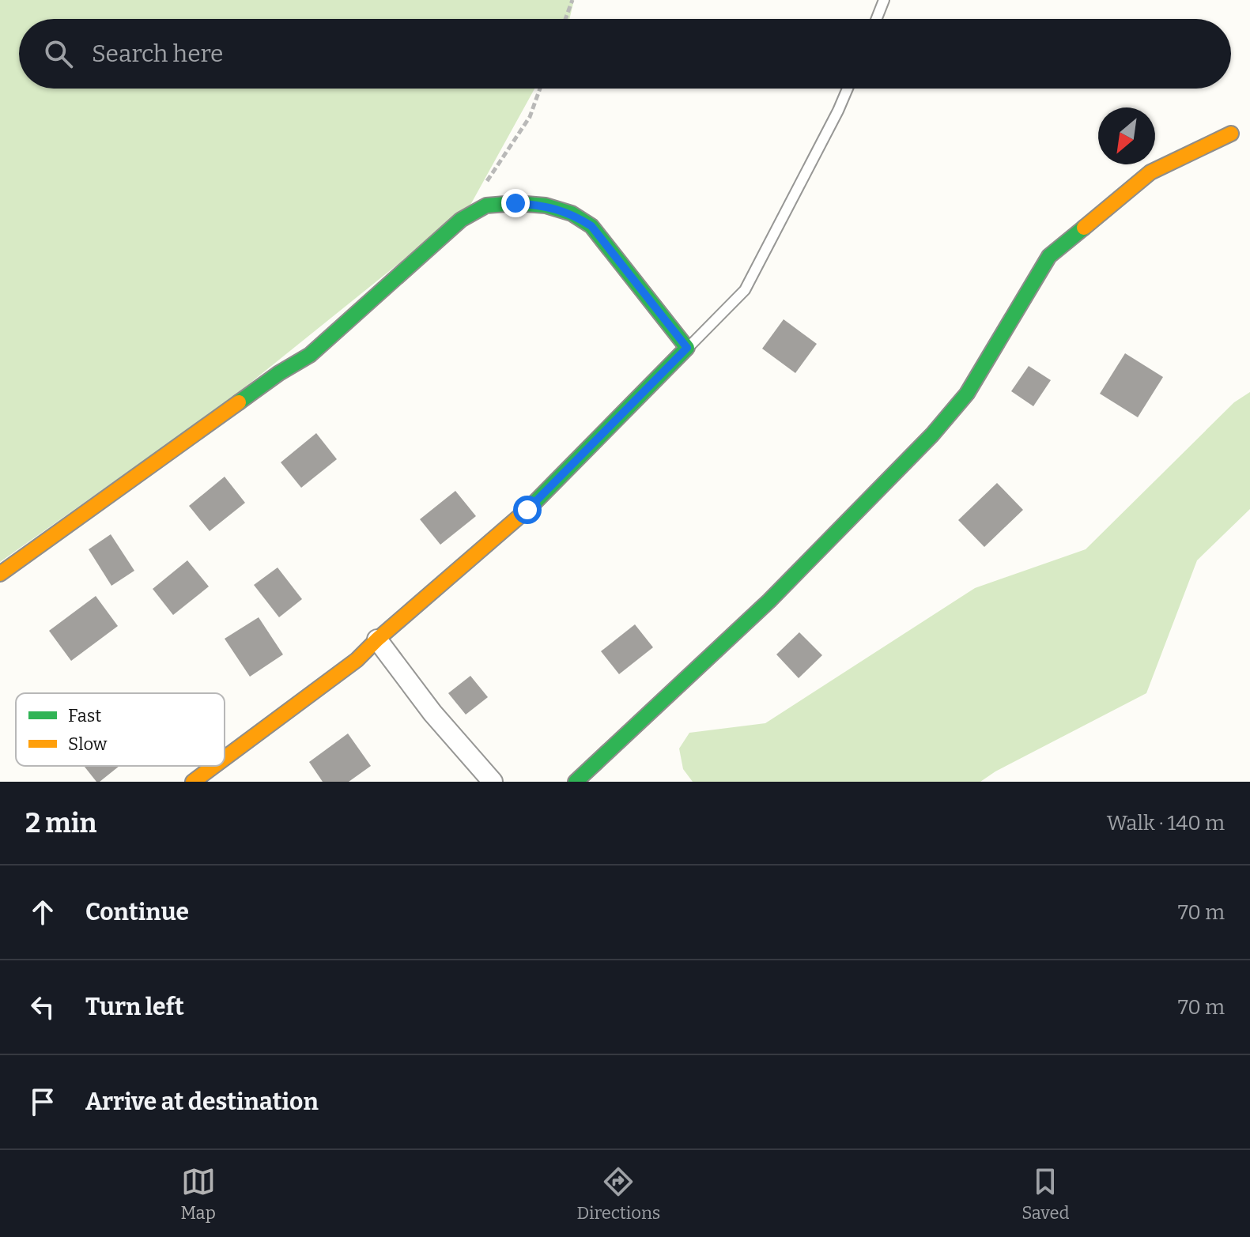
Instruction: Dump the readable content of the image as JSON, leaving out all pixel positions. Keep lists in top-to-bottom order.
{
  "legend": ["Fast", "Slow"],
  "north": "bottom left",
  "page": {
    "search": "Search here",
    "heading": ["2 min", "Walk · 140 m"],
    "list": [
      ["Continue", "70 m"],
      ["Turn left", "70 m"],
      "Arrive at destination"
    ],
    "nav": ["Map", "Directions", "Saved"]
  }
}
